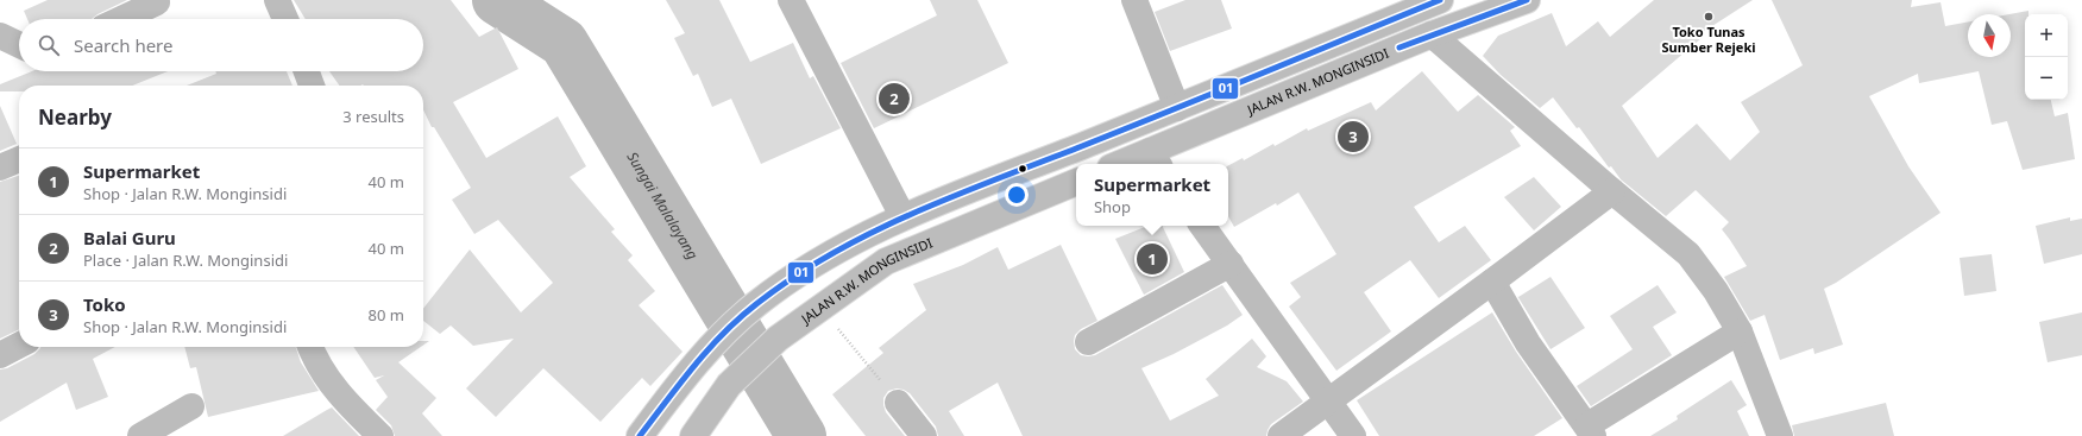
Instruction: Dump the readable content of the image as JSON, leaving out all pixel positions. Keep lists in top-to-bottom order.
{
  "streets": {
    "main road": ["JALAN R.W. MONGINSIDI"]
  },
  "water": ["Sungai Malalayang"],
  "places": ["Toko Tunas Sumber Rejeki"],
  "lines": ["transit line 01"],
  "north": "bottom",
  "page": {
    "map_buttons": ["+", "−"],
    "search": "Search here",
    "pins": ["2", "3", "1"],
    "heading": ["Nearby", "3 results"],
    "list": [
      {
        "mark": "1",
        "name": "Supermarket",
        "note": "Shop · Jalan R.W. Monginsidi",
        "value": "40 m"
      },
      {
        "mark": "2",
        "name": "Balai Guru",
        "note": "Place · Jalan R.W. Monginsidi",
        "value": "40 m"
      },
      {
        "mark": "3",
        "name": "Toko",
        "note": "Shop · Jalan R.W. Monginsidi",
        "value": "80 m"
      }
    ],
    "popup": ["Supermarket", "Shop"]
  }
}
